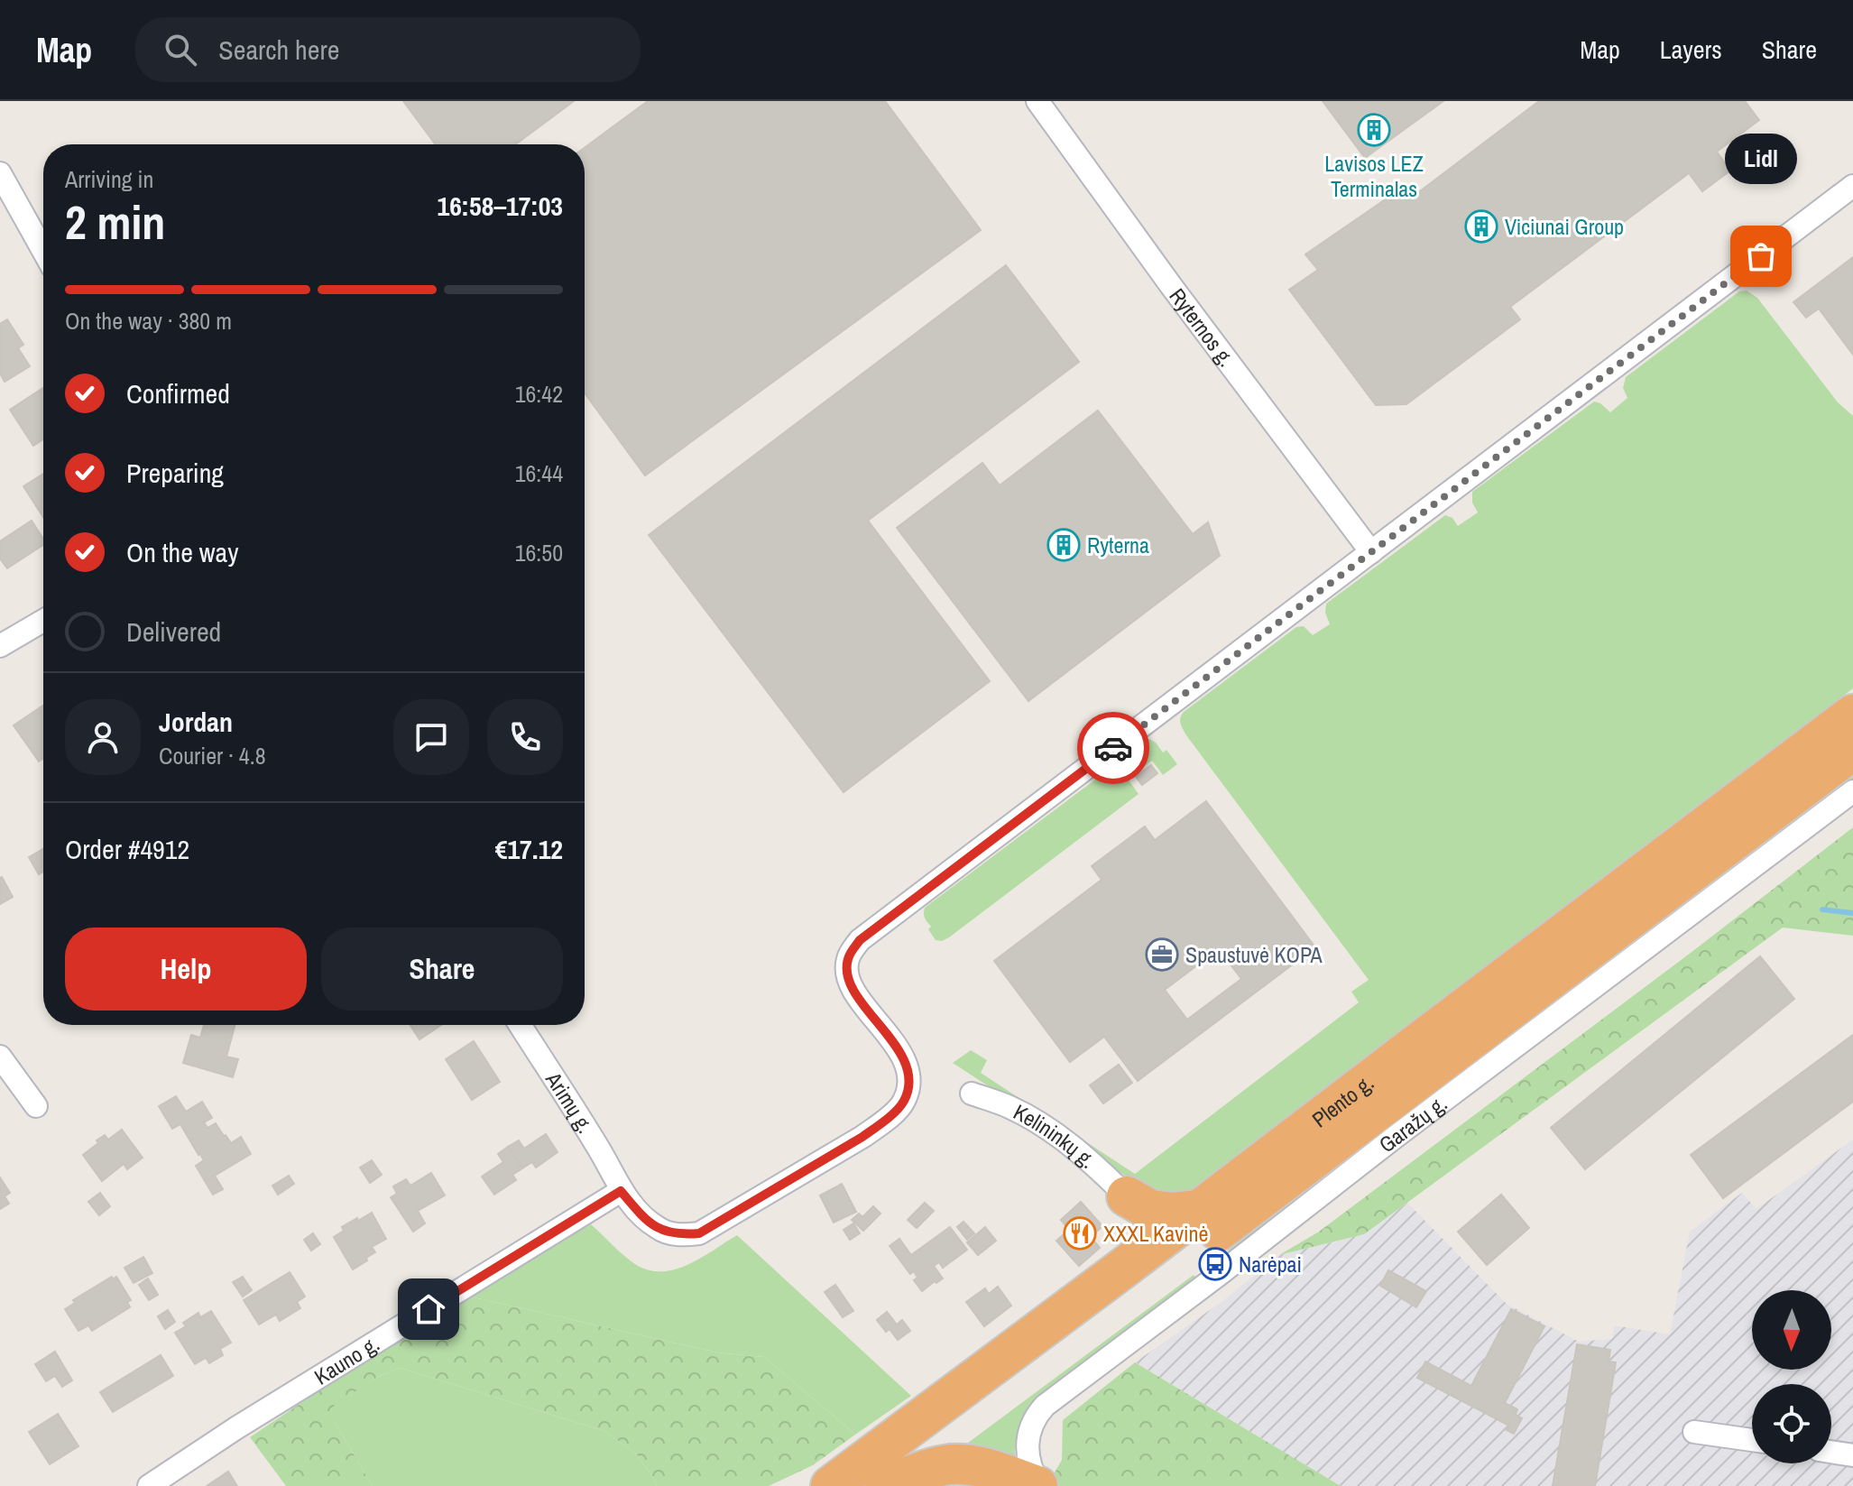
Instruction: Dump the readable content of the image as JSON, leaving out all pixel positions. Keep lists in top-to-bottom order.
{
  "streets": {
    "highway": ["Plento g."],
    "street": [
      "Ryternos g.",
      "Arimų g.",
      "Garažų g.",
      "Kelininkų g.",
      "Kauno g."
    ]
  },
  "crossings": [
    ["Arimų g.", "Kauno g."]
  ],
  "places": {
    "building": ["Lavisos LEZ Terminalas", "Viciunai Group", "Ryterna"],
    "other": ["Lidl"],
    "office": ["Spaustuvė KOPA"],
    "restaurant": ["XXXL Kavinė"],
    "bus stop": ["Narėpai"]
  },
  "north": "bottom",
  "page": {
    "header": "Map",
    "search": "Search here",
    "nav": ["Map", "Layers", "Share"],
    "bubble": "Lidl",
    "heading": ["2 min", "Arriving in", "16:58–17:03"],
    "panel": [
      "Jordan",
      "Courier · 4.8",
      "Order #4912",
      "€17.12"
    ],
    "bar": "On the way · 380 m",
    "list": [
      ["Confirmed", "16:42"],
      ["Preparing", "16:44"],
      ["On the way", "16:50"],
      "Delivered"
    ],
    "buttons": ["Help", "Share"]
  }
}
